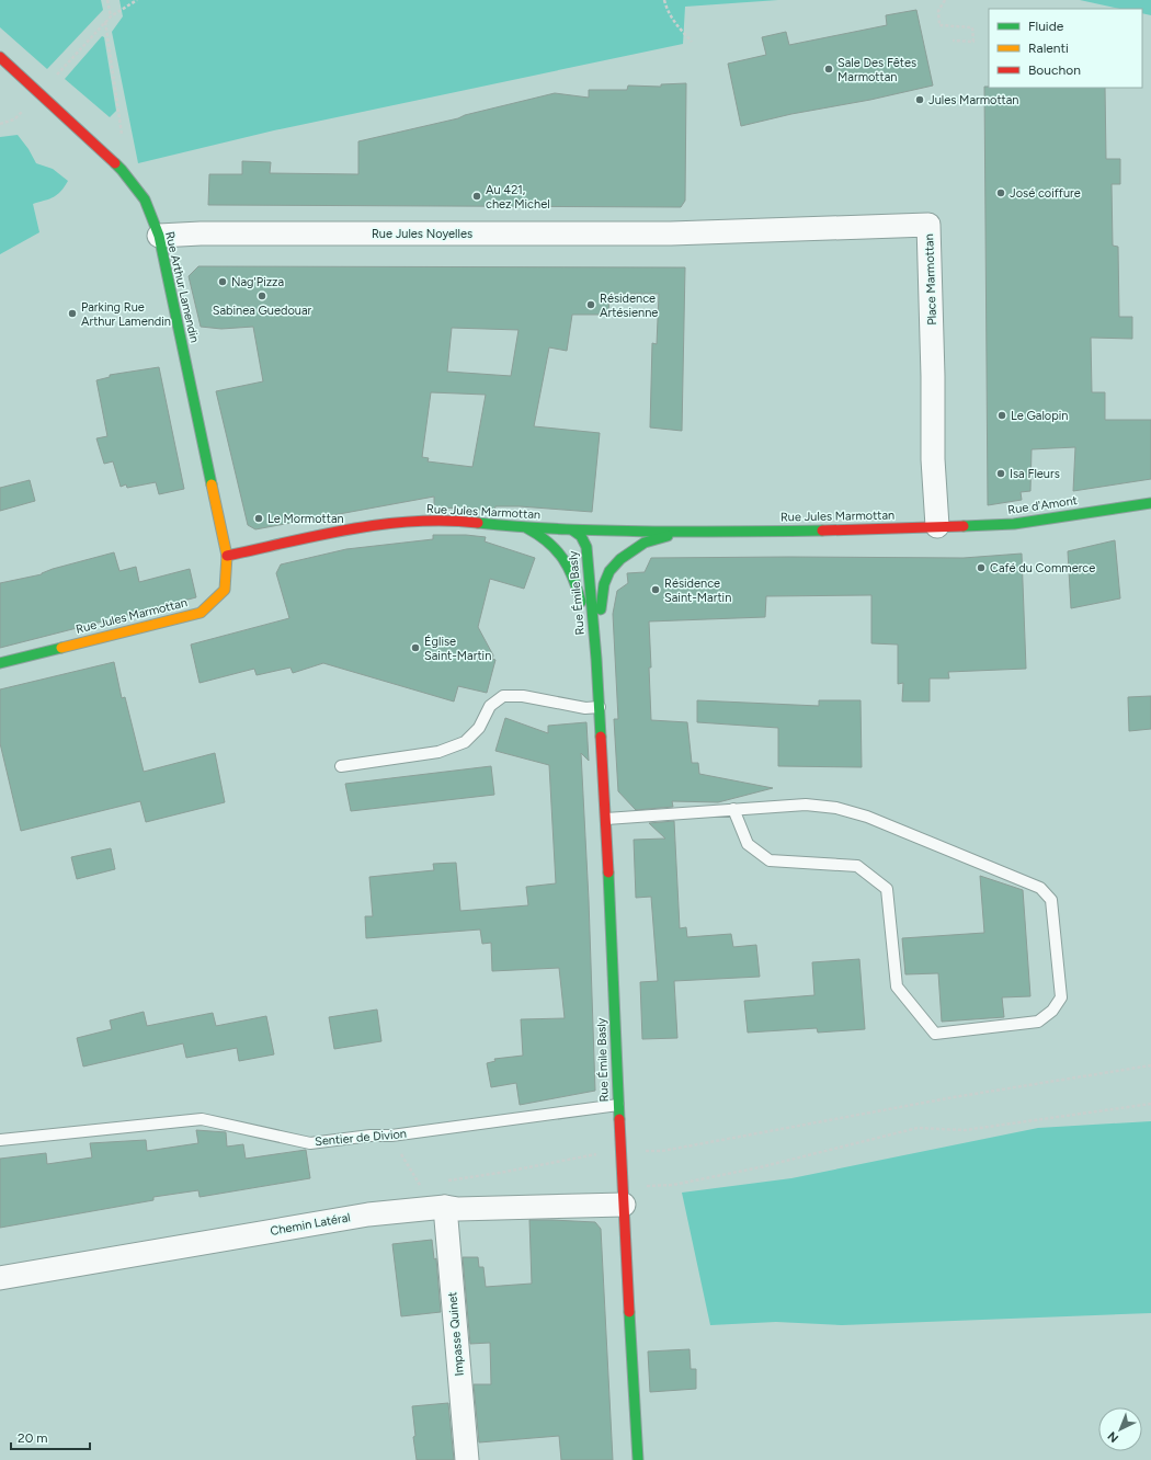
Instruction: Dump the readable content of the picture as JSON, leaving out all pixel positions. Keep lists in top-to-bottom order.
{
  "streets": {
    "street": [
      "Rue Jules Noyelles",
      "Place Marmottan",
      "Rue Arthur Lamendin",
      "Rue d'Amont",
      "Rue Jules Marmottan",
      "Rue Émile Basly",
      "Chemin Latéral",
      "Impasse Quinet"
    ],
    "lane": ["Sentier de Divion"]
  },
  "crossings": [
    ["Rue Jules Noyelles", "Place Marmottan"],
    ["Rue Jules Noyelles", "Rue Arthur Lamendin"],
    ["Place Marmottan", "Rue d'Amont"],
    ["Place Marmottan", "Rue Jules Marmottan"],
    ["Rue Arthur Lamendin", "Rue Jules Marmottan"],
    ["Rue d'Amont", "Rue Jules Marmottan"],
    ["Rue Jules Marmottan", "Rue Émile Basly"],
    ["Rue Émile Basly", "Sentier de Divion"],
    ["Rue Émile Basly", "Chemin Latéral"],
    ["Chemin Latéral", "Impasse Quinet"]
  ],
  "places": [
    "Sale Des Fêtes Marmottan",
    "Jules Marmottan",
    "José coiffure",
    "Au 421, chez Michel",
    "Nag'Pizza",
    "Sabinea Guedouar",
    "Résidence Artésienne",
    "Parking Rue Arthur Lamendin",
    "Le Galopin",
    "Isa Fleurs",
    "Le Mormottan",
    "Café du Commerce",
    "Résidence Saint-Martin",
    "Église Saint-Martin"
  ],
  "legend": ["Fluide", "Ralenti", "Bouchon"],
  "scale_bar": "20 m",
  "north": "bottom left"
}
